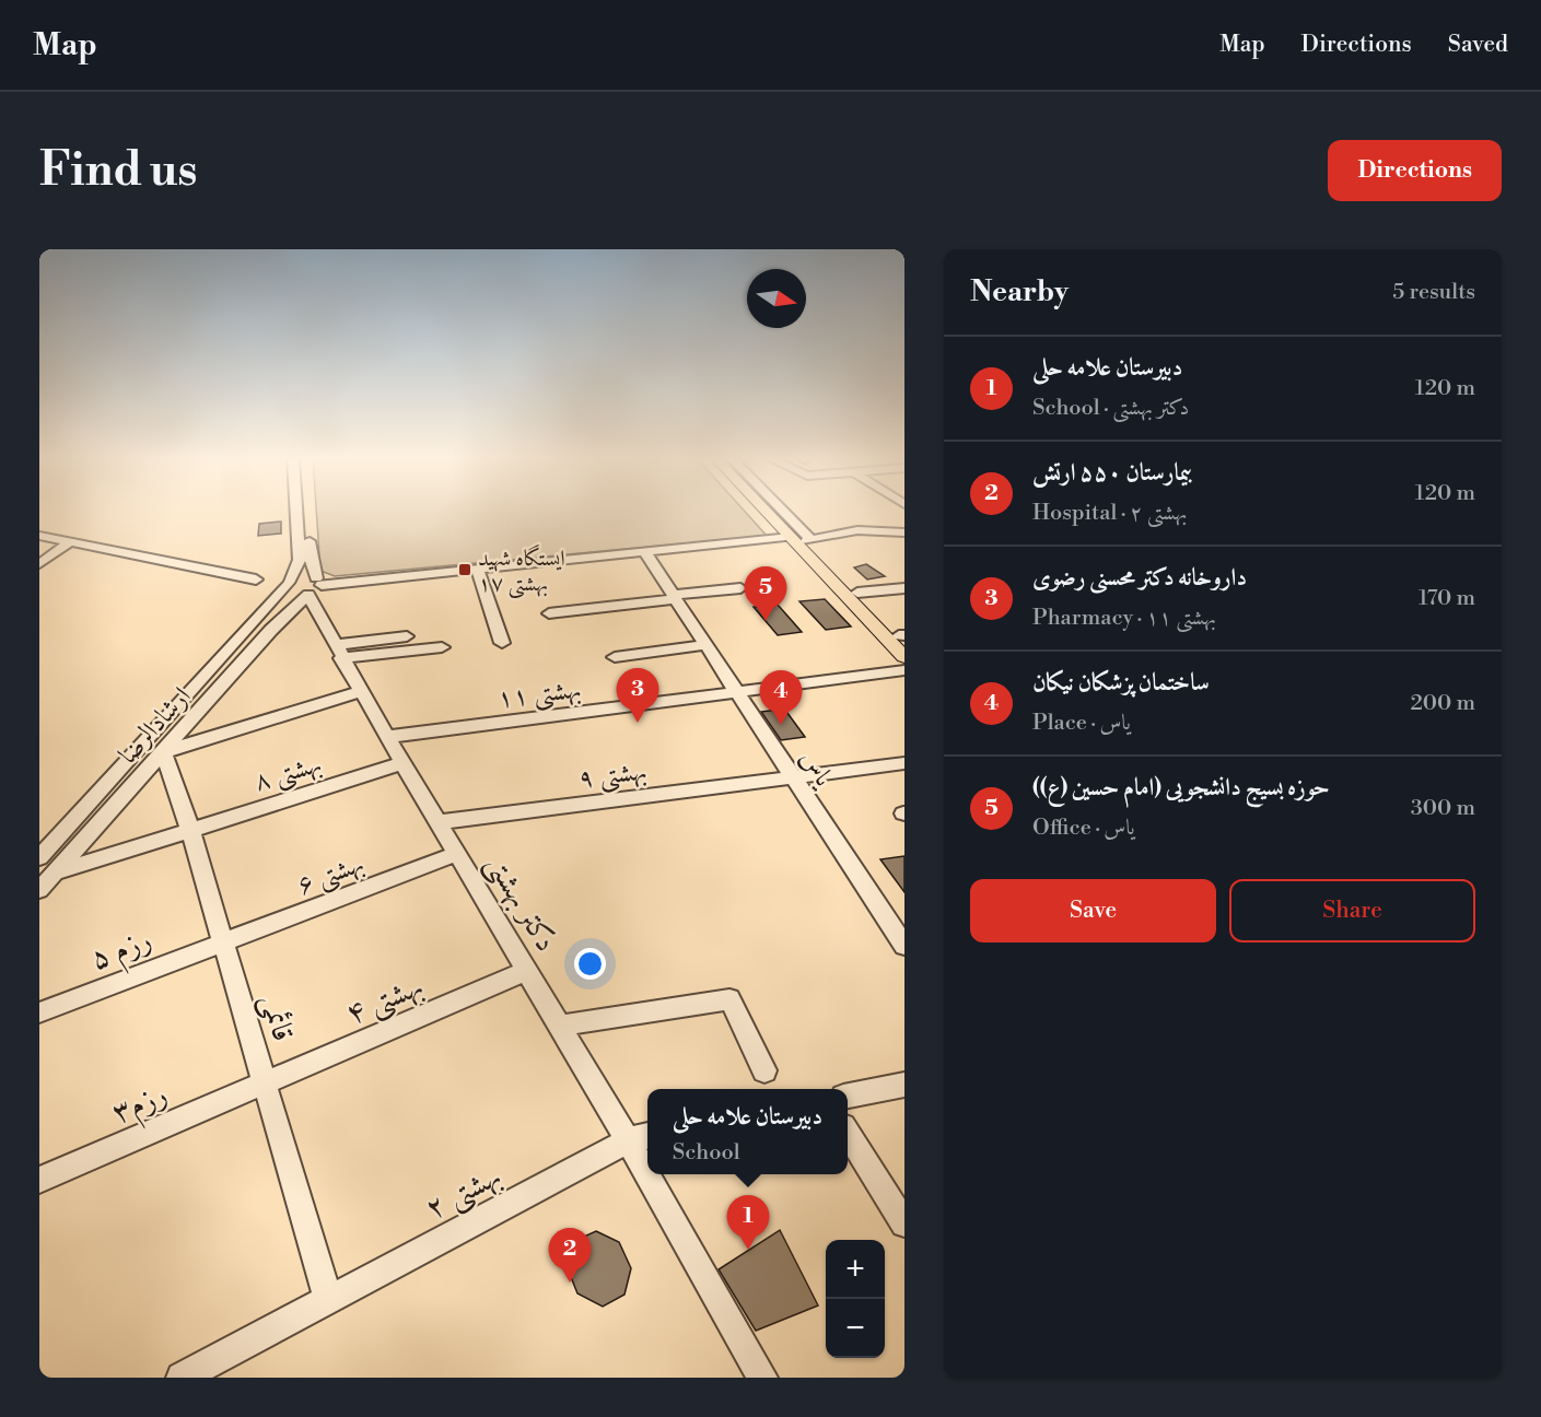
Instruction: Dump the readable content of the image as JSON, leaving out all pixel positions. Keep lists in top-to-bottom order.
{
  "streets": {
    "street": [
      "بهشتی ۱۱",
      "ارشادالرضا",
      "یاس",
      "بهشتی ۸",
      "بهشتی ۹",
      "بهشتی ۶",
      "دکتر بهشتی",
      "رزم ۵",
      "بهشتی ۴",
      "قائمی",
      "رزم۳",
      "بهشتی ۲"
    ]
  },
  "crossings": [
    ["بهشتی ۱۱", "یاس"],
    ["بهشتی ۱۱", "دکتر بهشتی"],
    ["ارشادالرضا", "بهشتی ۸"],
    ["ارشادالرضا", "دکتر بهشتی"],
    ["ارشادالرضا", "قائمی"],
    ["یاس", "بهشتی ۹"],
    ["بهشتی ۸", "دکتر بهشتی"],
    ["بهشتی ۸", "قائمی"],
    ["بهشتی ۹", "دکتر بهشتی"],
    ["بهشتی ۶", "دکتر بهشتی"],
    ["بهشتی ۶", "رزم ۵"],
    ["بهشتی ۶", "قائمی"],
    ["دکتر بهشتی", "بهشتی ۴"],
    ["دکتر بهشتی", "بهشتی ۲"],
    ["رزم ۵", "قائمی"],
    ["بهشتی ۴", "قائمی"],
    ["بهشتی ۴", "رزم۳"],
    ["قائمی", "رزم۳"],
    ["قائمی", "بهشتی ۲"]
  ],
  "places": {
    "transit": ["ایستگاه شهید بهشتی ۱۷"]
  },
  "north": "right",
  "page": {
    "header": "Map",
    "nav": ["Map", "Directions", "Saved"],
    "buttons": [
      "Directions",
      ["Save", "Share"]
    ],
    "title": "Find us",
    "heading": ["Nearby", "5 results"],
    "list": [
      {
        "mark": "1",
        "name": "دبیرستان علامه حلی",
        "note": "School · دکتر بهشتی",
        "value": "120 m"
      },
      {
        "mark": "2",
        "name": "بیمارستان ۵۵۰ ارتش",
        "note": "Hospital · بهشتی ۲",
        "value": "120 m"
      },
      {
        "mark": "3",
        "name": "داروخانه دکتر محسنی رضوی",
        "note": "Pharmacy · بهشتی ۱۱",
        "value": "170 m"
      },
      {
        "mark": "4",
        "name": "ساختمان پزشکان نیکان",
        "note": "Place · یاس",
        "value": "200 m"
      },
      {
        "mark": "5",
        "name": "حوزه بسیج دانشجویی (امام حسین (ع))",
        "note": "Office · یاس",
        "value": "300 m"
      }
    ],
    "pins": [
      "5",
      "3",
      "4",
      "1",
      "2"
    ],
    "popup": ["دبیرستان علامه حلی", "School"],
    "map_buttons": ["+", "−"]
  }
}
